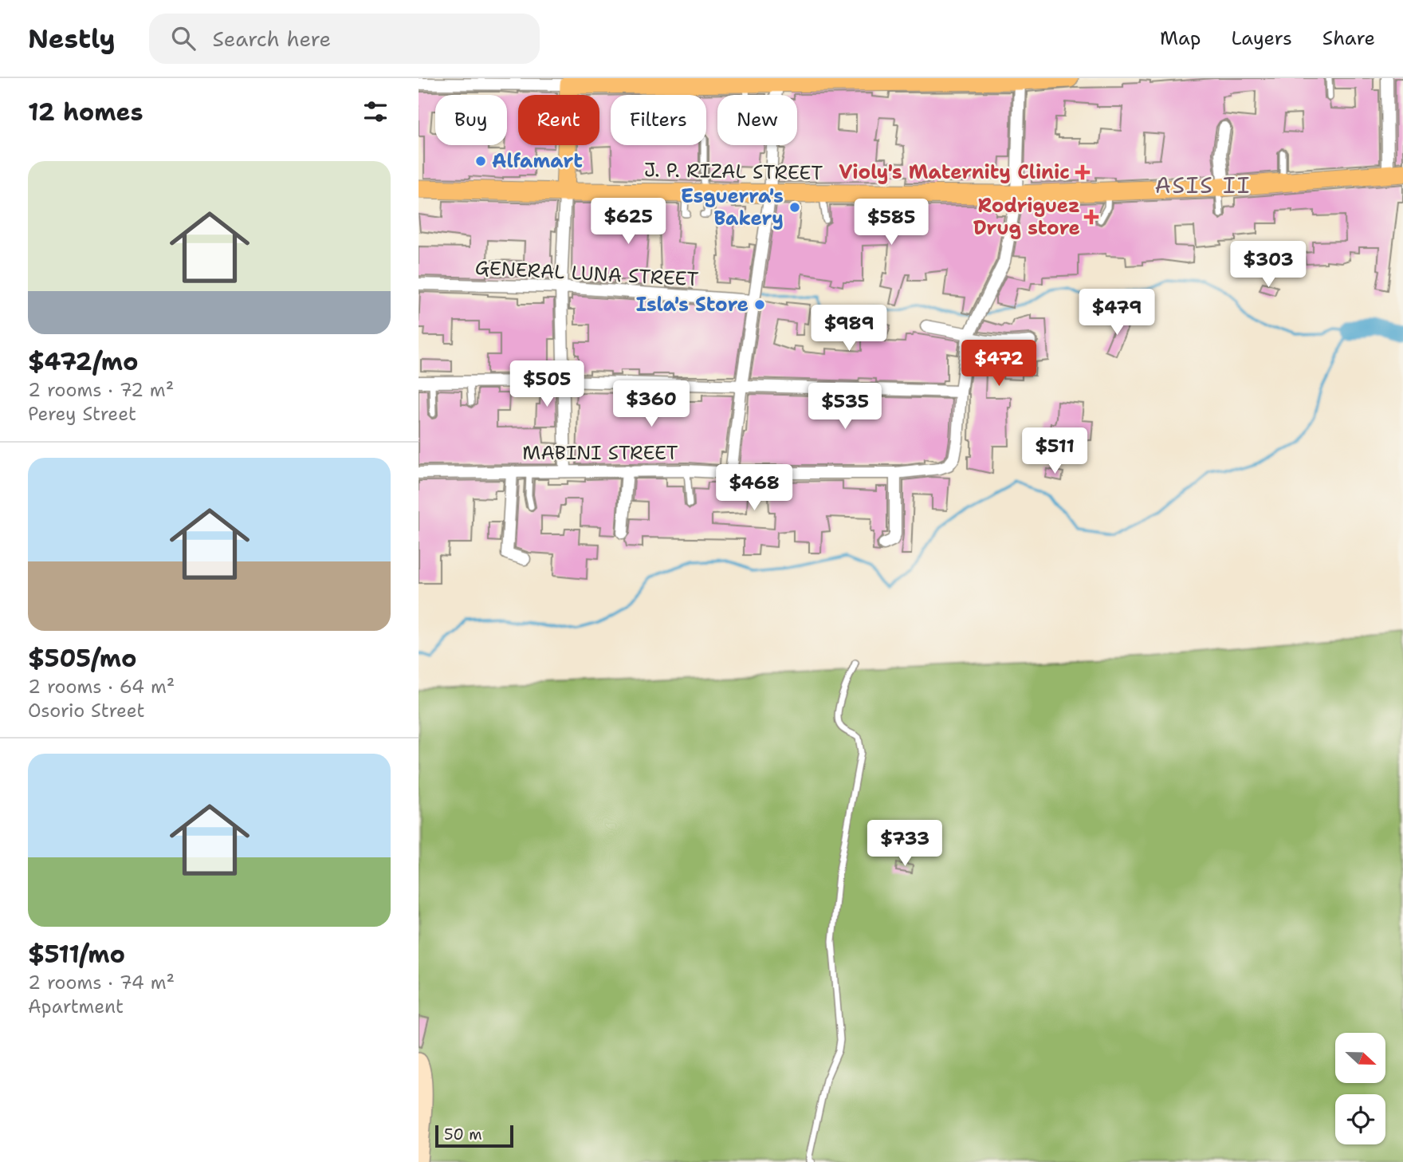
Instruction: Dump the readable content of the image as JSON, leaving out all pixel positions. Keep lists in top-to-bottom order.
{
  "streets": {
    "main road": ["J. P. RIZAL STREET"],
    "street": ["GENERAL LUNA STREET", "MABINI STREET"]
  },
  "districts": ["ASIS II"],
  "places": {
    "other": ["Alfamart", "Esguerra's Bakery", "Isla's Store"],
    "health": ["Violy's Maternity Clinic", "Rodriguez Drug store"]
  },
  "scale_bar": "50 m",
  "north": "right",
  "page": {
    "header": "Nestly",
    "search": "Search here",
    "nav": ["Map", "Layers", "Share"],
    "heading": "12 homes",
    "chip": [
      "Buy",
      "Rent",
      "Filters",
      "New"
    ],
    "list": [
      {
        "name": "$472/mo",
        "note": "2 rooms · 72 m² · Perey Street"
      },
      {
        "name": "$505/mo",
        "note": "2 rooms · 64 m² · Osorio Street"
      },
      {
        "name": "$511/mo",
        "note": "2 rooms · 74 m² · Apartment"
      }
    ],
    "price": [
      "$625",
      "$585",
      "$303",
      "$479",
      "$989",
      "$472",
      "$505",
      "$360",
      "$535",
      "$511",
      "$468",
      "$733"
    ],
    "scale": "50 m"
  }
}
